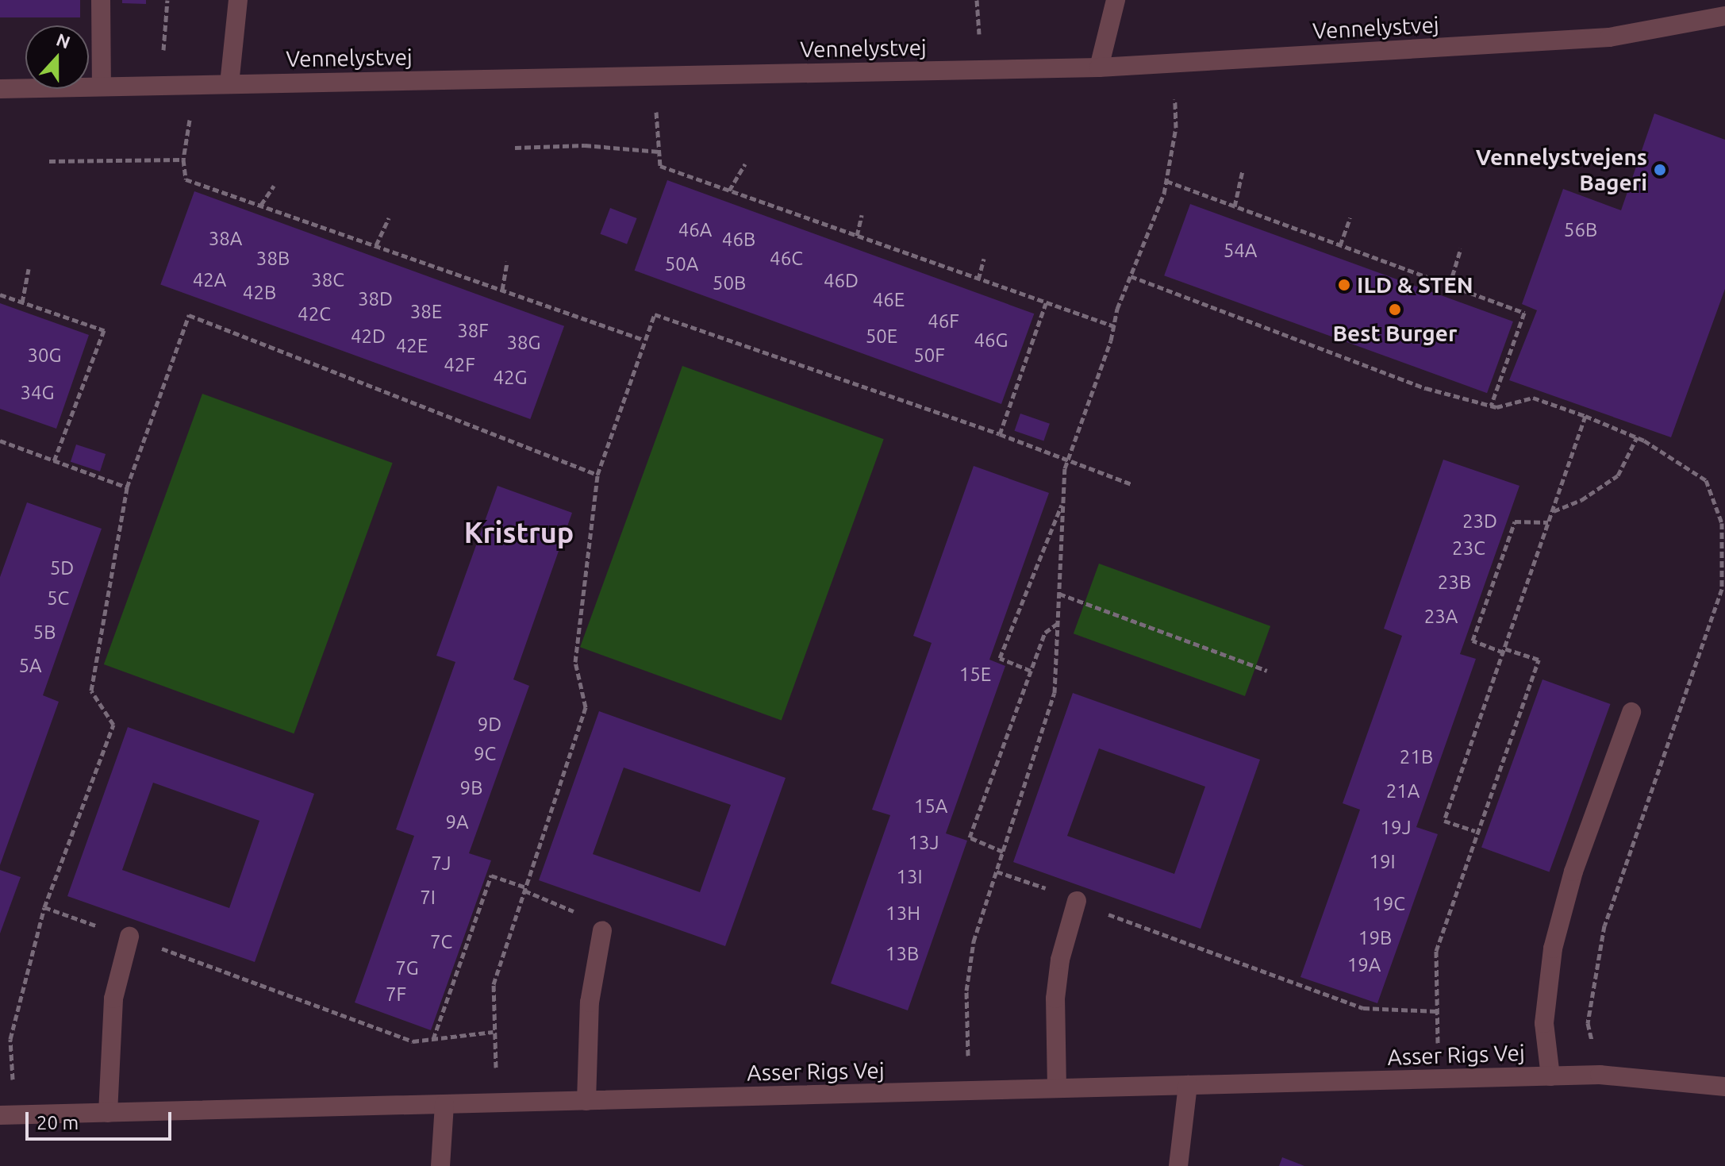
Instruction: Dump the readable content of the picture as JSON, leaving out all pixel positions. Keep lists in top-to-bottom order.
{
  "streets": {
    "street": ["Vennelystvej", "Asser Rigs Vej"]
  },
  "districts": ["Kristrup"],
  "places": ["Vennelystvejens Bageri", "ILD & STEN", "Best Burger"],
  "house_numbers": [
    "46A",
    "56B",
    "38A",
    "46B",
    "54A",
    "38B",
    "46C",
    "50A",
    "42A",
    "38C",
    "46D",
    "50B",
    "42B",
    "38D",
    "46E",
    "38E",
    "42C",
    "46F",
    "38F",
    "42D",
    "50E",
    "46G",
    "38G",
    "42E",
    "30G",
    "50F",
    "42F",
    "42G",
    "34G",
    "23D",
    "23C",
    "5D",
    "23B",
    "5C",
    "23A",
    "5B",
    "5A",
    "15E",
    "9D",
    "9C",
    "21B",
    "9B",
    "21A",
    "15A",
    "9A",
    "19J",
    "13J",
    "19I",
    "7J",
    "13I",
    "7I",
    "19C",
    "13H",
    "19B",
    "7C",
    "13B",
    "19A",
    "7G",
    "7F"
  ],
  "scale_bar": "20 m",
  "north": "top"
}
